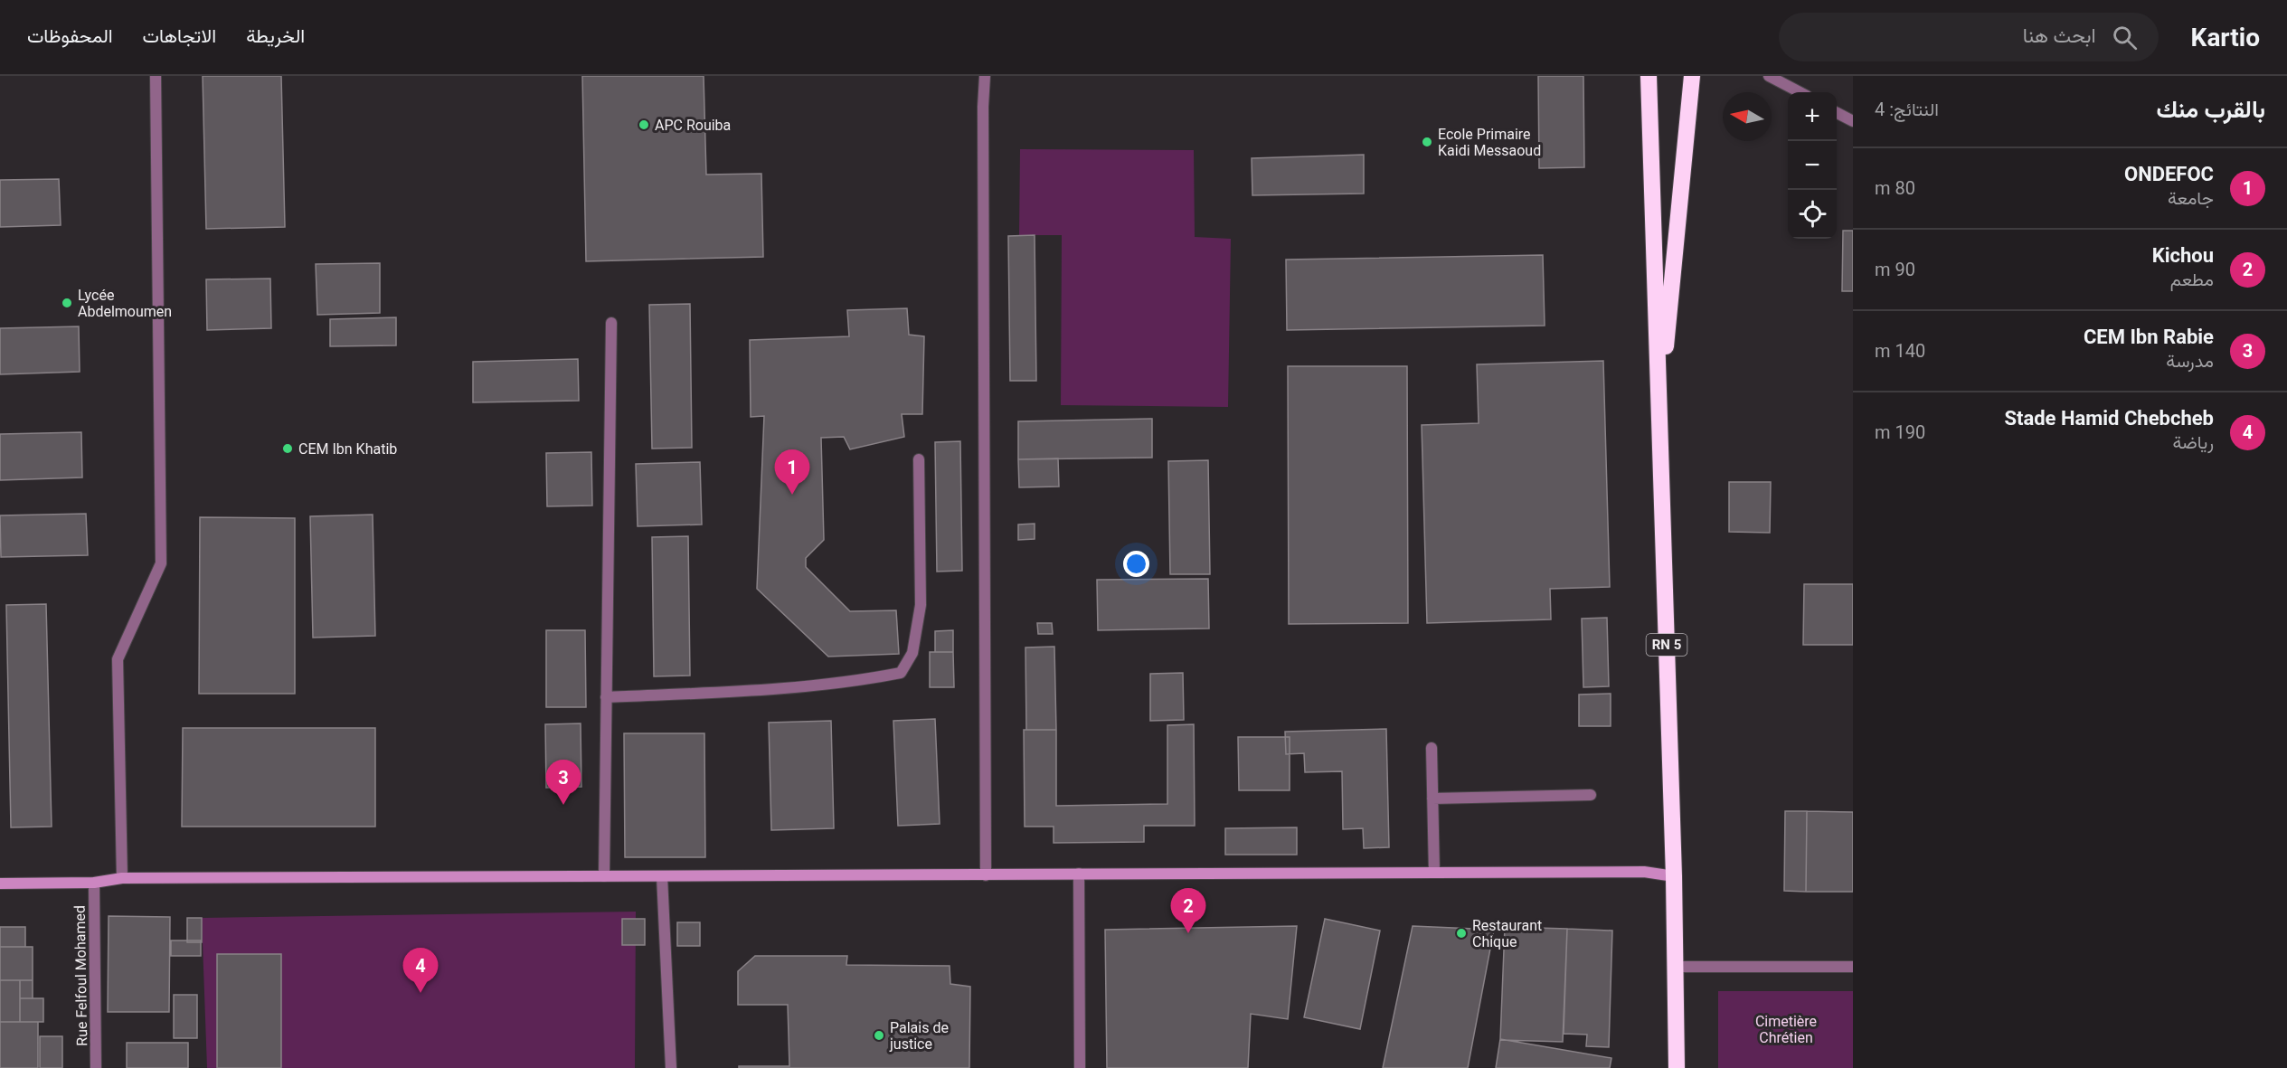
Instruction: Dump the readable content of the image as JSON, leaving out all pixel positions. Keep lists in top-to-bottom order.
{
  "streets": {
    "highway": ["RN 5"],
    "street": ["Rue Felfoul Mohamed"]
  },
  "parks": ["Cimetière Chrétien"],
  "places": [
    "APC Rouiba",
    "Ecole Primaire Kaidi Messaoud",
    "Lycée Abdelmoumen",
    "CEM Ibn Khatib",
    "Restaurant Chique",
    "Palais de justice"
  ],
  "north": "left",
  "page": {
    "header": "Kartio",
    "search": "ابحث هنا",
    "nav": ["الخريطة", "الاتجاهات", "المحفوظات"],
    "heading": ["بالقرب منك", "النتائج: 4"],
    "map_buttons": ["+", "−"],
    "list": [
      {
        "mark": "1",
        "name": "ONDEFOC",
        "note": "جامعة",
        "value": "80 m"
      },
      {
        "mark": "2",
        "name": "Kichou",
        "note": "مطعم",
        "value": "90 m"
      },
      {
        "mark": "3",
        "name": "CEM Ibn Rabie",
        "note": "مدرسة",
        "value": "140 m"
      },
      {
        "mark": "4",
        "name": "Stade Hamid Chebcheb",
        "note": "رياضة",
        "value": "190 m"
      }
    ],
    "pins": [
      "1",
      "3",
      "2",
      "4"
    ]
  }
}
